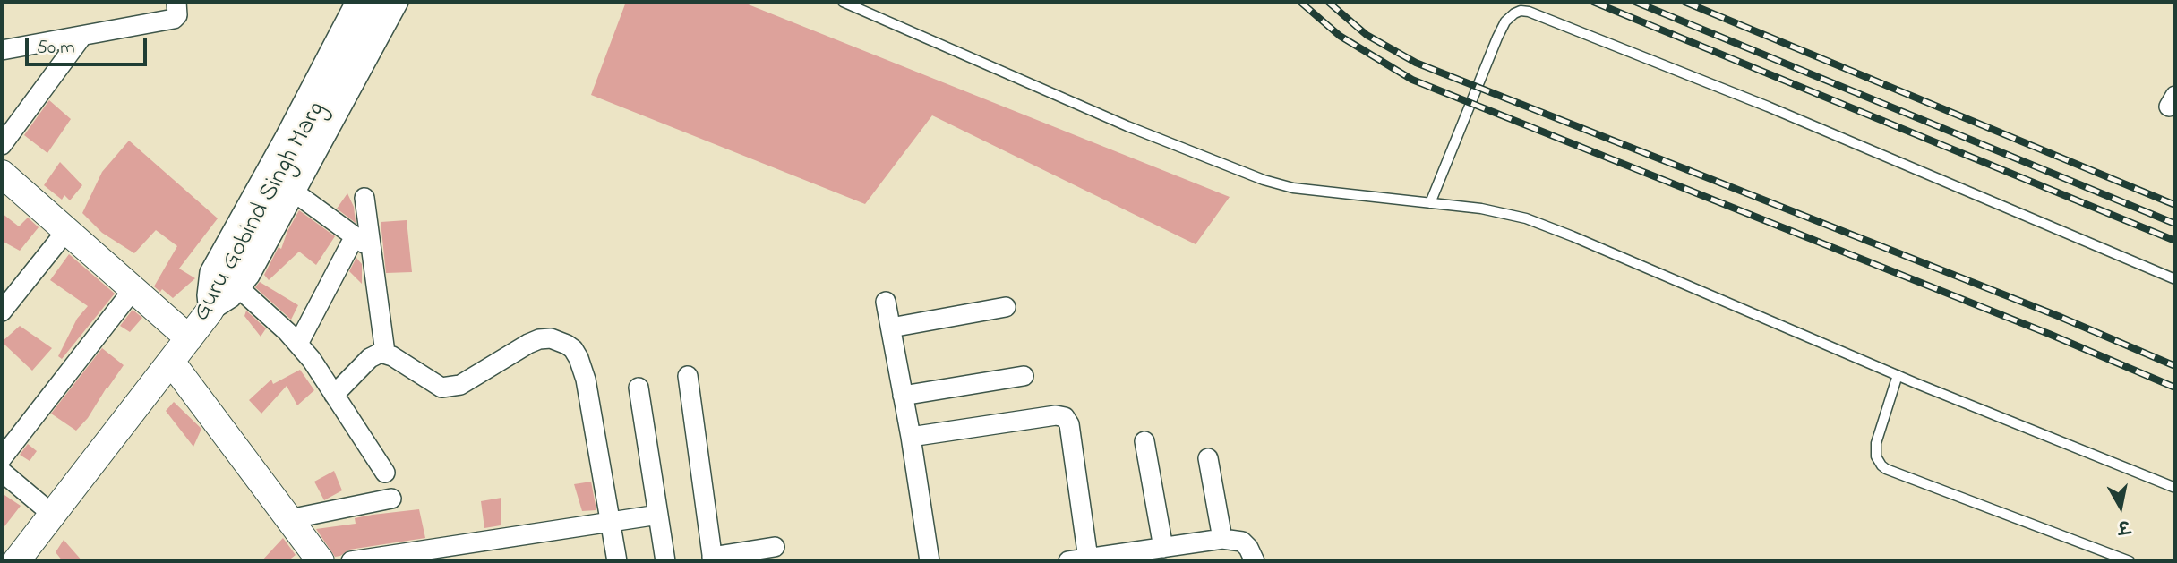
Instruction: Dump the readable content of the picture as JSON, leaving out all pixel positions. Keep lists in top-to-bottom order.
{
  "streets": {
    "street": ["Guru Gobind Singh Marg"]
  },
  "scale_bar": "50 m",
  "north": "bottom"
}
